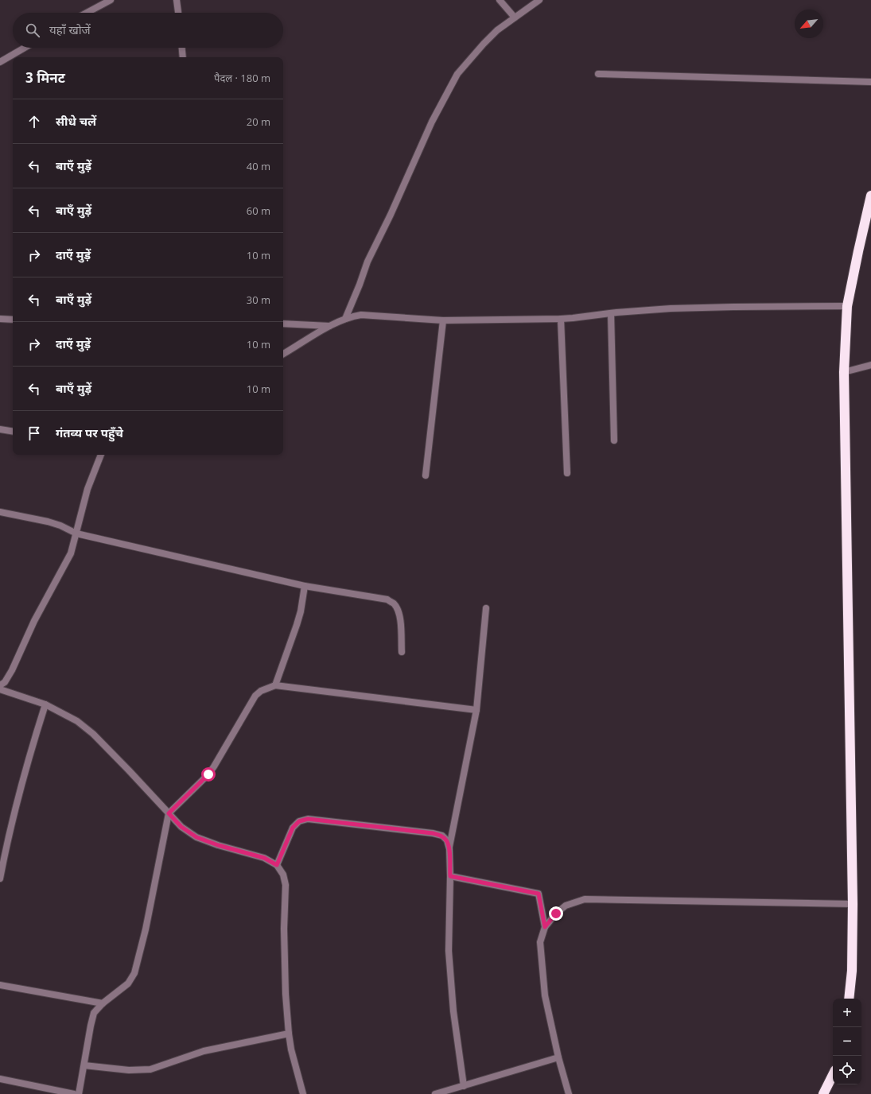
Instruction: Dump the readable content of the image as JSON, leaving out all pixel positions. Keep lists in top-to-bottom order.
{
  "north": "bottom left",
  "page": {
    "search": "यहाँ खोजें",
    "heading": ["3 मिनट", "पैदल · 180 m"],
    "list": [
      ["सीधे चलें", "20 m"],
      ["बाएँ मुड़ें", "40 m"],
      ["बाएँ मुड़ें", "60 m"],
      ["दाएँ मुड़ें", "10 m"],
      ["बाएँ मुड़ें", "30 m"],
      ["दाएँ मुड़ें", "10 m"],
      ["बाएँ मुड़ें", "10 m"],
      "गंतव्य पर पहुँचे"
    ],
    "map_buttons": ["+", "−"]
  }
}
